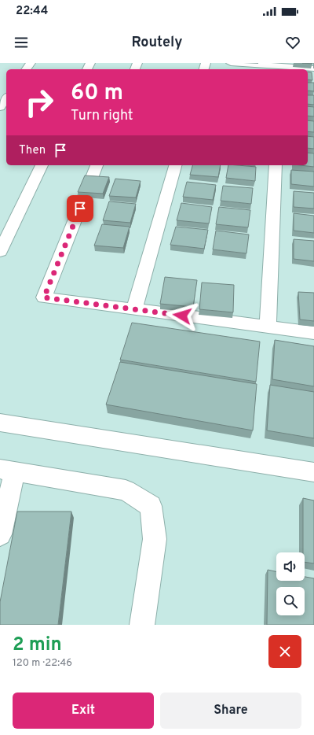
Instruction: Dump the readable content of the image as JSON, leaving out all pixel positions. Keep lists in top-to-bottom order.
{
  "page": {
    "status": "22:44",
    "header": "Routely",
    "turn": ["60 m", "Turn right"],
    "then": "Then",
    "heading": ["2 min", "120 m · 22:46"],
    "buttons": ["Exit", "Share"]
  }
}
